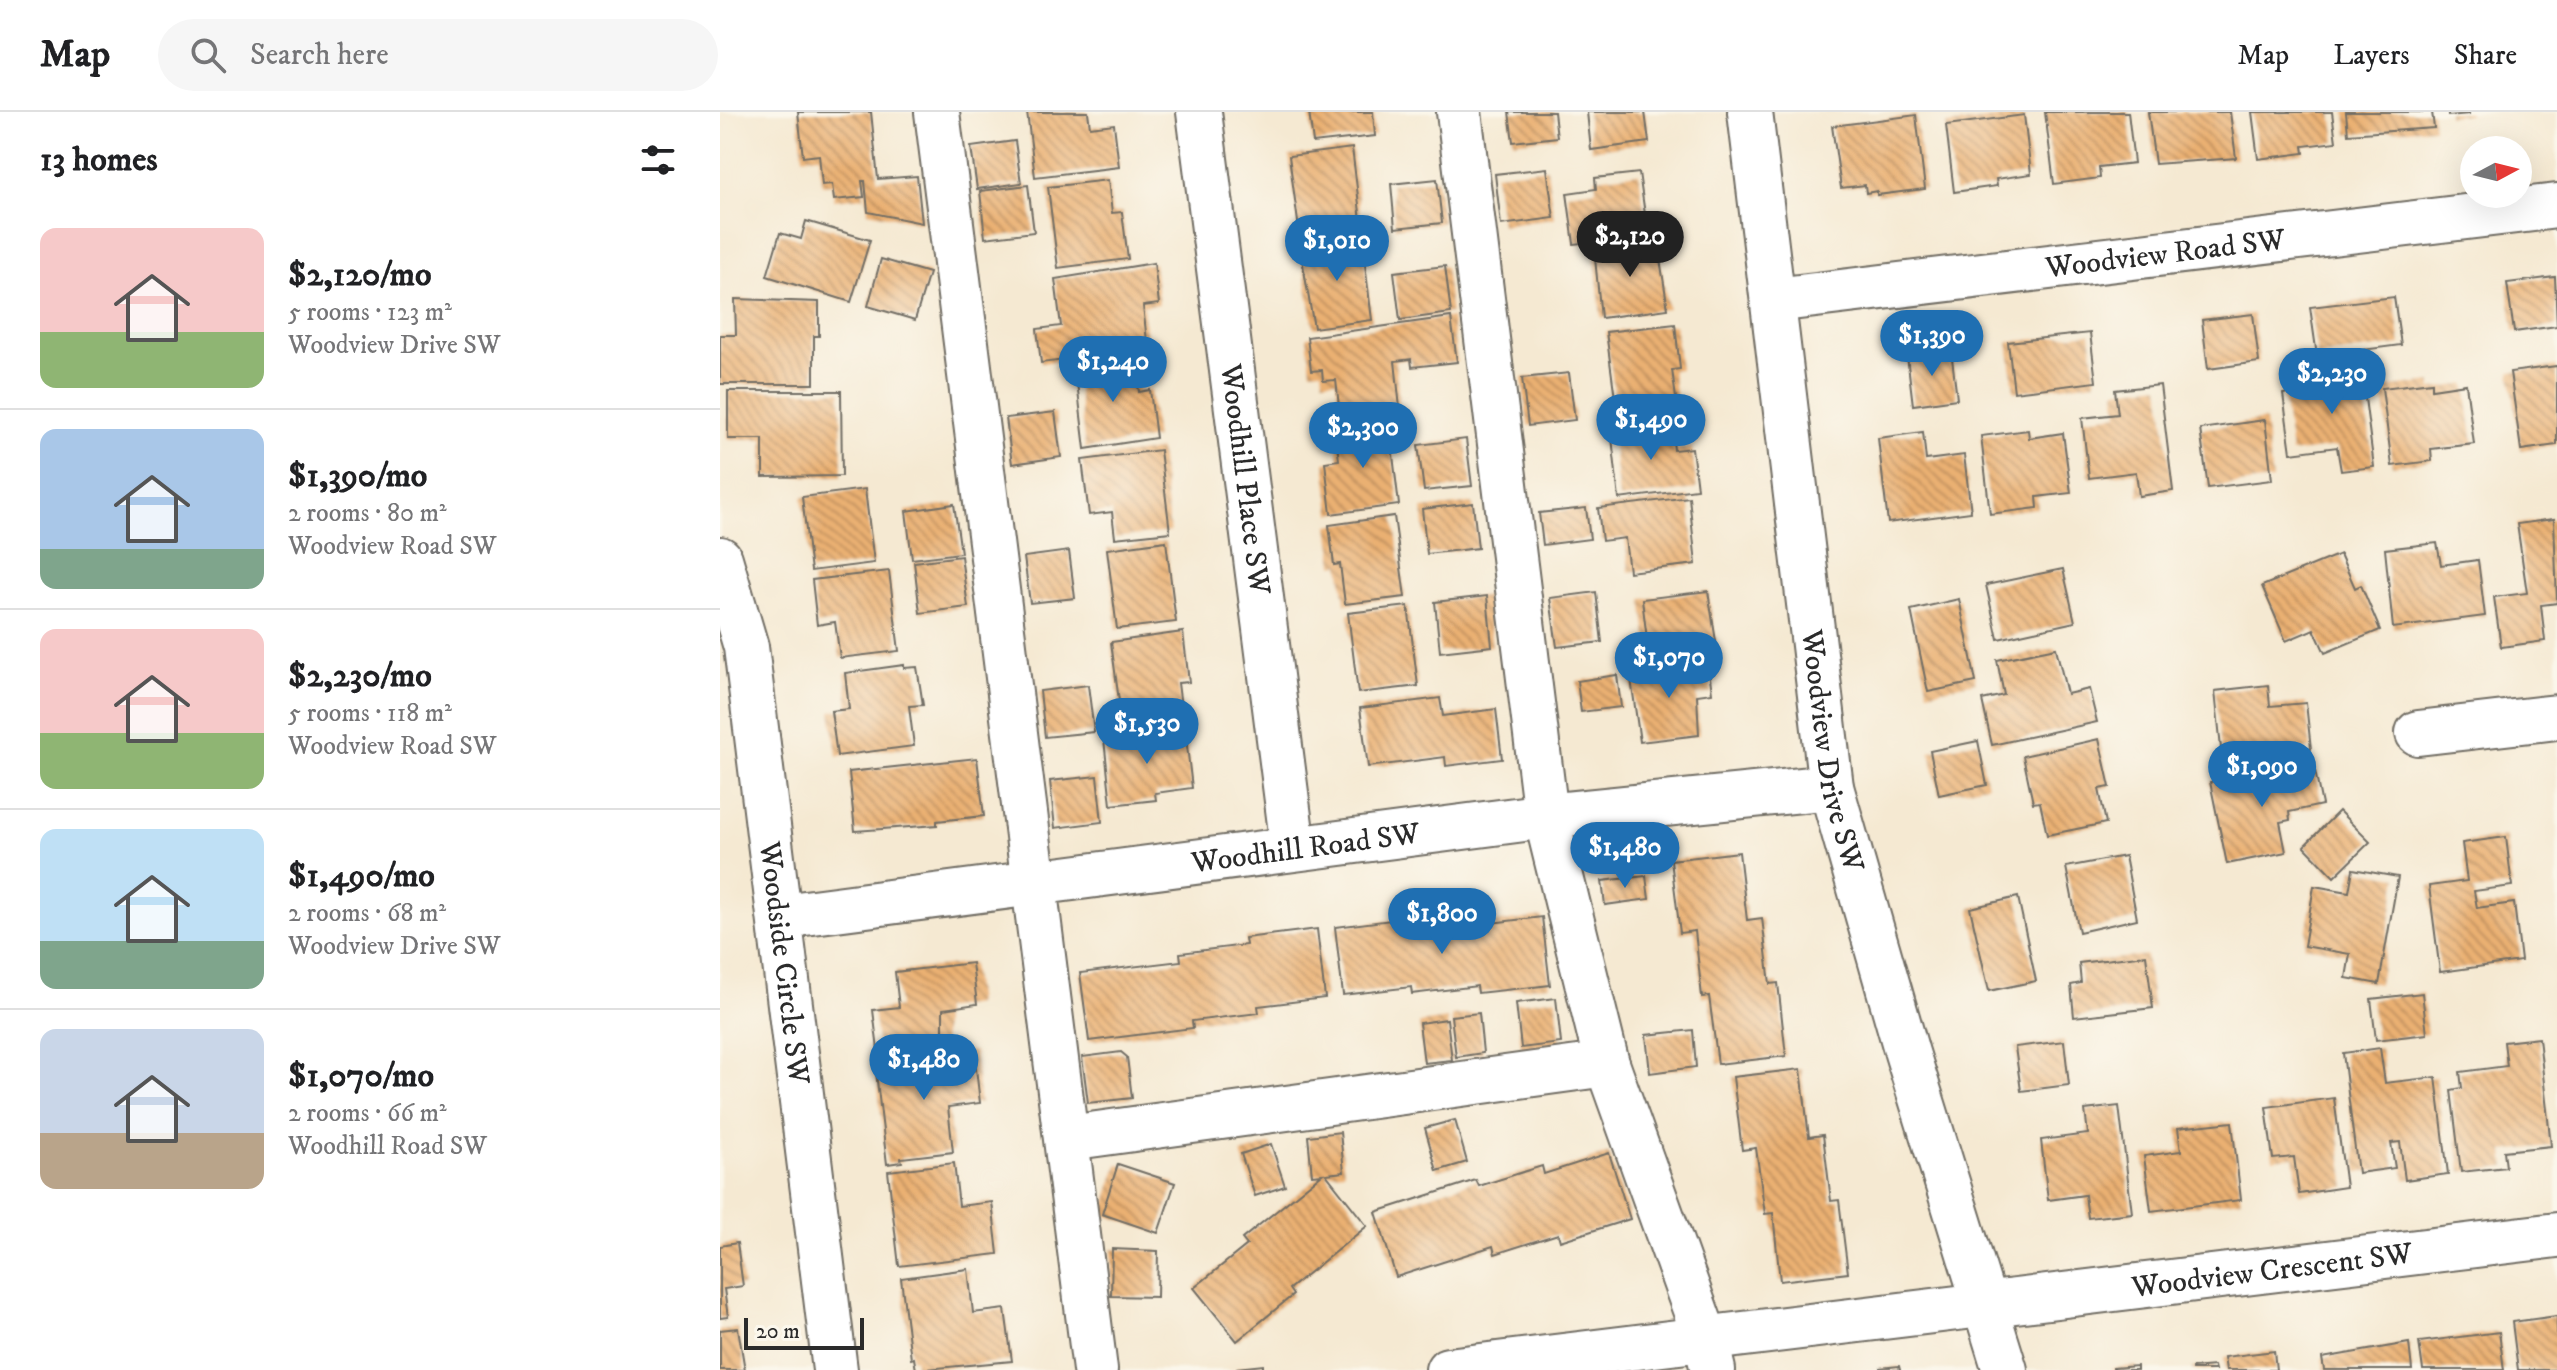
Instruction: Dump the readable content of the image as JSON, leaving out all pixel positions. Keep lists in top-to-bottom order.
{
  "streets": {
    "street": [
      "Woodview Road SW",
      "Woodhill Place SW",
      "Woodview Drive SW",
      "Woodhill Road SW",
      "Woodside Circle SW",
      "Woodview Crescent SW"
    ]
  },
  "crossings": [
    ["Woodview Road SW", "Woodview Drive SW"],
    ["Woodhill Place SW", "Woodhill Road SW"],
    ["Woodview Drive SW", "Woodhill Road SW"],
    ["Woodview Drive SW", "Woodview Crescent SW"],
    ["Woodhill Road SW", "Woodside Circle SW"]
  ],
  "scale_bar": "20 m",
  "north": "right",
  "page": {
    "header": "Map",
    "search": "Search here",
    "nav": ["Map", "Layers", "Share"],
    "heading": "13 homes",
    "list": [
      {
        "name": "$2,120/mo",
        "note": "5 rooms · 123 m² · Woodview Drive SW"
      },
      {
        "name": "$1,390/mo",
        "note": "2 rooms · 80 m² · Woodview Road SW"
      },
      {
        "name": "$2,230/mo",
        "note": "5 rooms · 118 m² · Woodview Road SW"
      },
      {
        "name": "$1,490/mo",
        "note": "2 rooms · 68 m² · Woodview Drive SW"
      },
      {
        "name": "$1,070/mo",
        "note": "2 rooms · 66 m² · Woodhill Road SW"
      }
    ],
    "price": [
      "$2,120",
      "$1,010",
      "$1,390",
      "$1,240",
      "$2,230",
      "$1,490",
      "$2,300",
      "$1,070",
      "$1,530",
      "$1,090",
      "$1,480",
      "$1,800",
      "$1,480"
    ],
    "scale": "20 m"
  }
}
